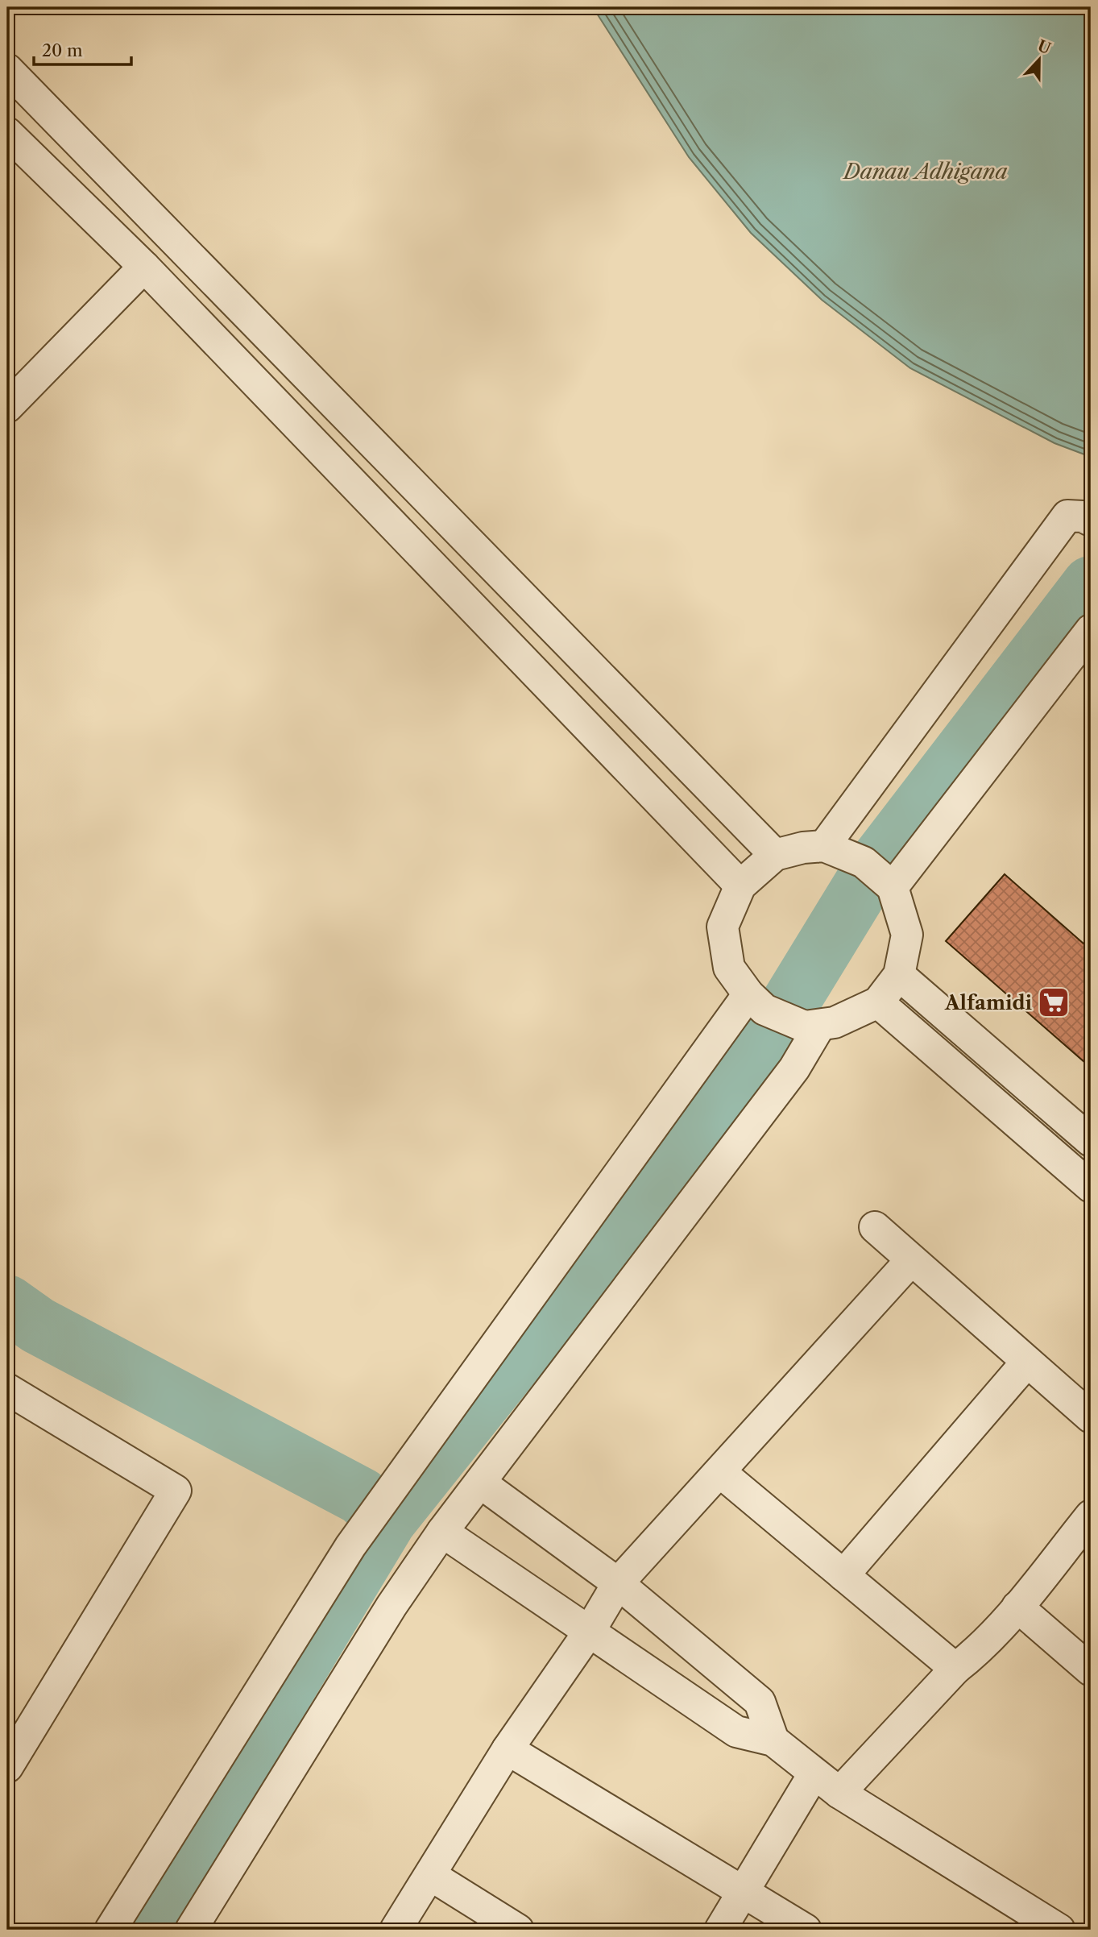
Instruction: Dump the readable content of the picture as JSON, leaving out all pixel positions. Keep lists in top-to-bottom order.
{
  "water": ["Danau Adhigana"],
  "places": {
    "supermarket": ["Alfamidi"]
  },
  "scale_bar": "20 m",
  "north": "top"
}
